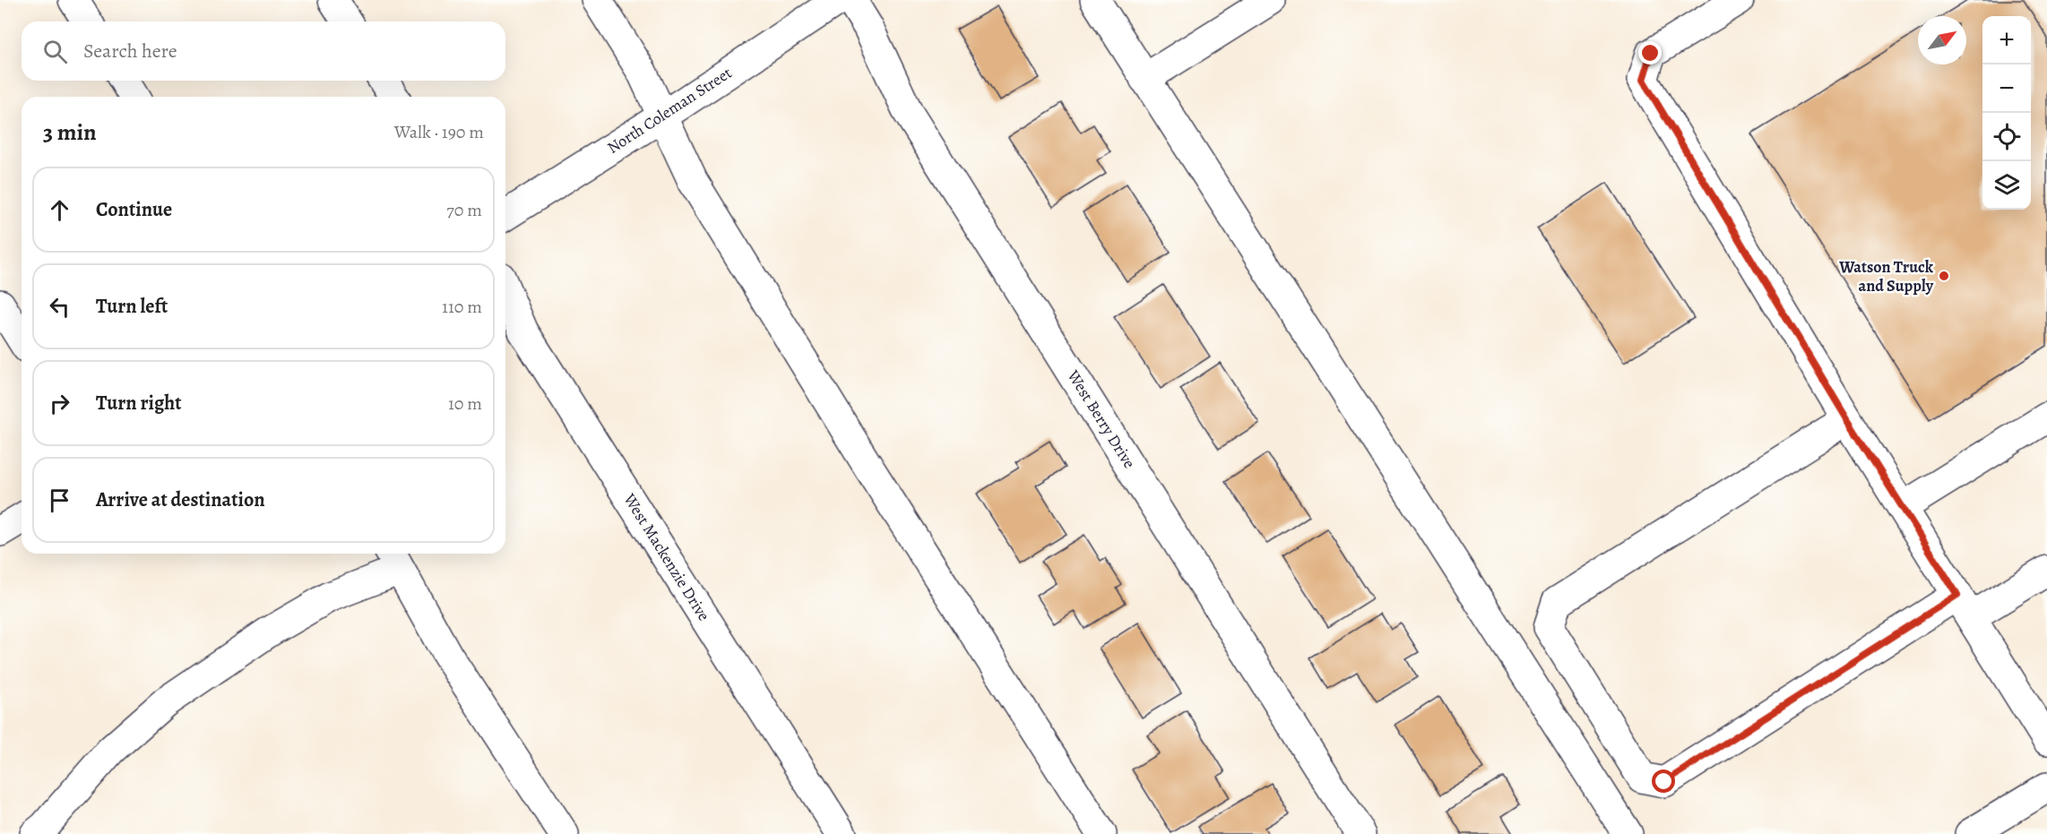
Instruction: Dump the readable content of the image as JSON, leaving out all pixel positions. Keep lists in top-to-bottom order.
{
  "streets": {
    "street": ["North Coleman Street", "West Berry Drive", "West Mackenzie Drive"]
  },
  "places": ["Watson Truck and Supply"],
  "north": "top right",
  "page": {
    "map_buttons": ["+", "−"],
    "search": "Search here",
    "heading": ["3 min", "Walk · 190 m"],
    "list": [
      ["Continue", "70 m"],
      ["Turn left", "110 m"],
      ["Turn right", "10 m"],
      "Arrive at destination"
    ]
  }
}
